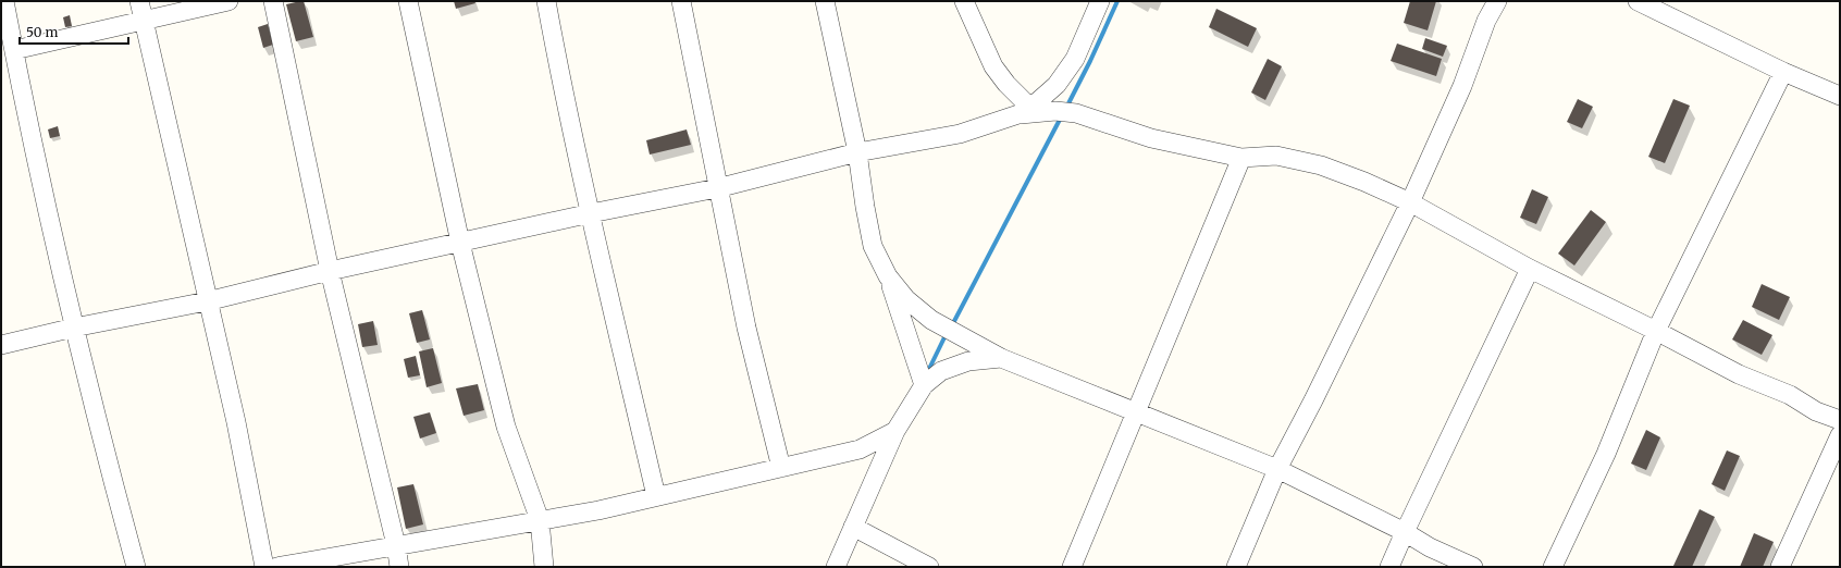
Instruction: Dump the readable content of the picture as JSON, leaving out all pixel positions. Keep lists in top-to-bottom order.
{
  "scale_bar": "50 m"
}
